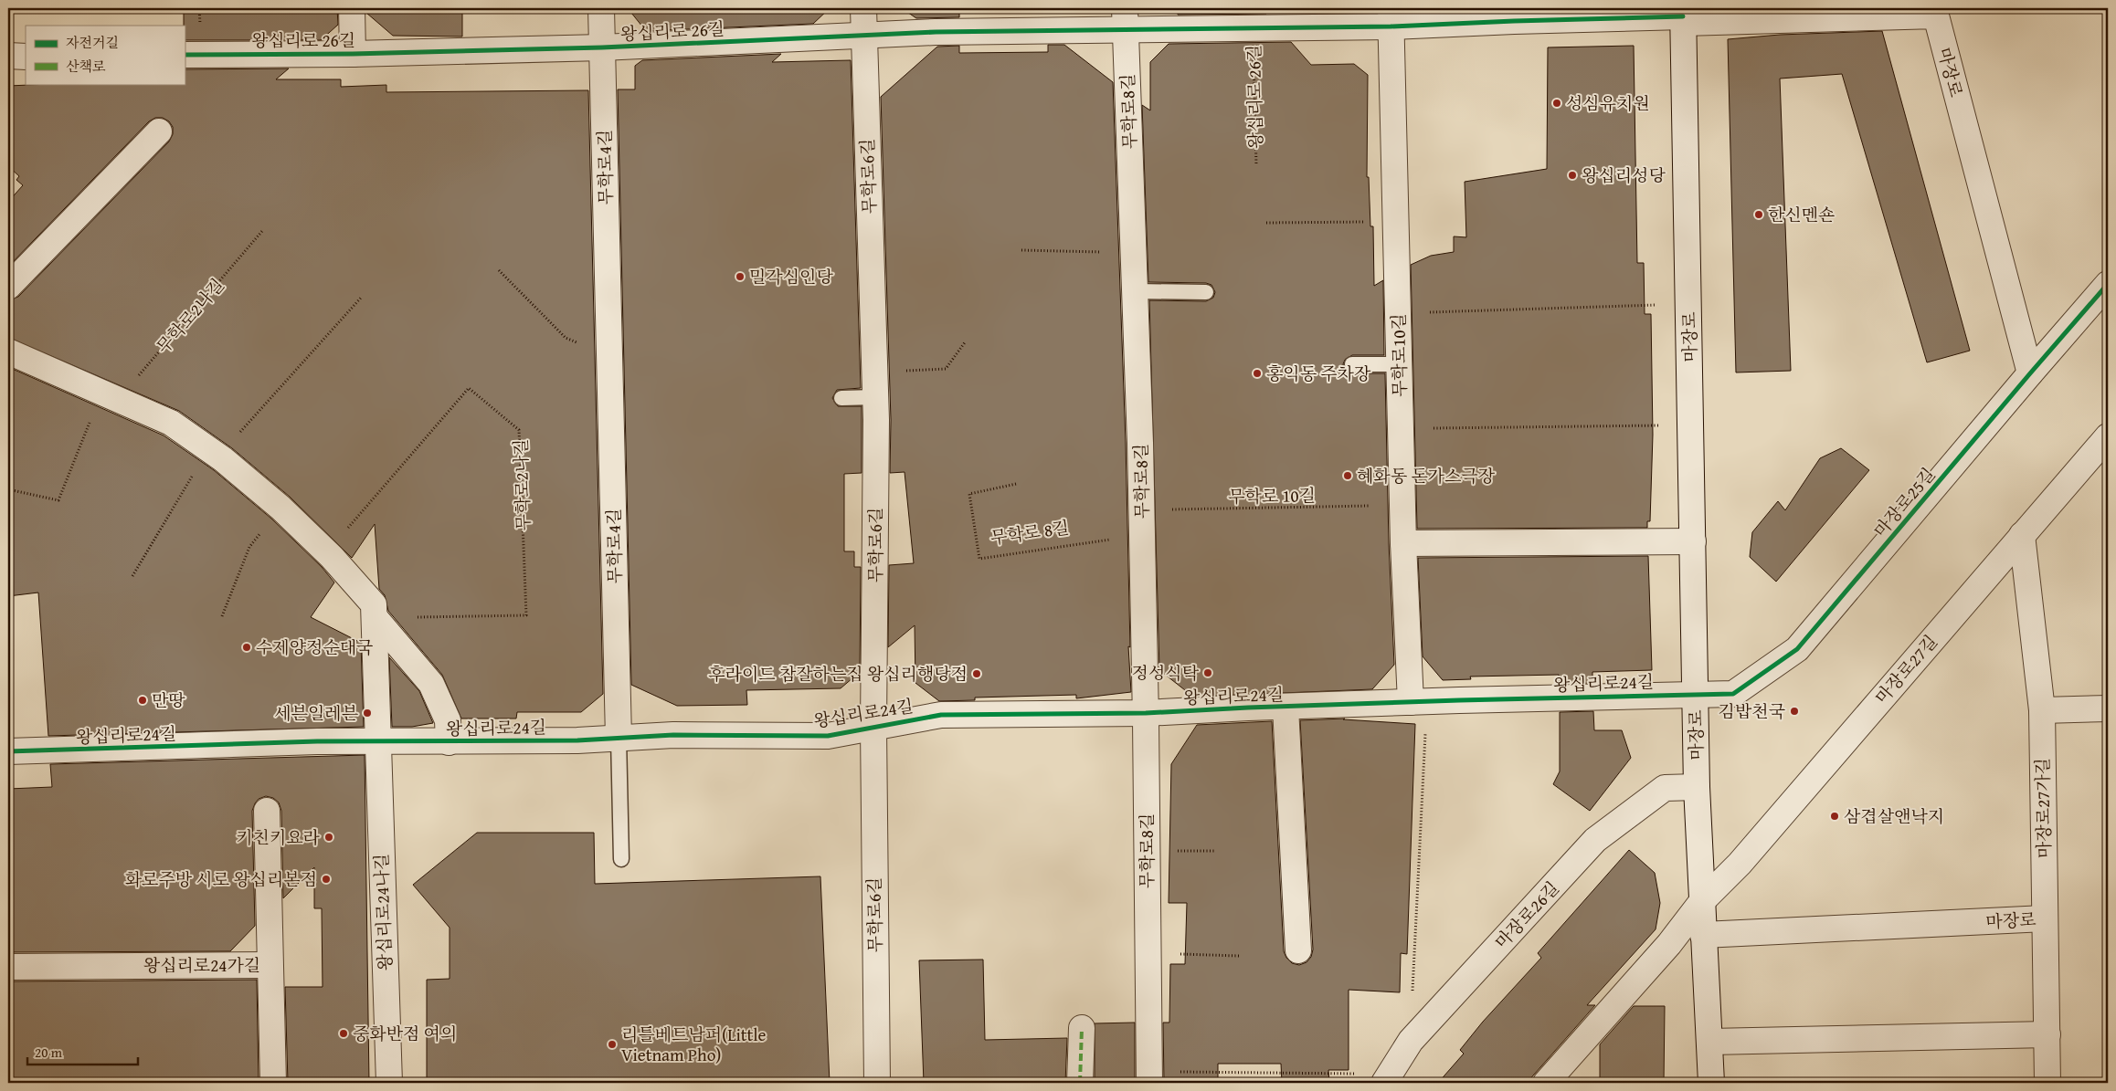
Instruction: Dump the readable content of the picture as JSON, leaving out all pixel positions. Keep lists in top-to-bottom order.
{
  "streets": {
    "street": [
      "왕십리로 26길",
      "마장로",
      "무학로8길",
      "무학로4길",
      "무학로6길",
      "무학로10길",
      "마장로25길",
      "마장로27길",
      "왕십리로24길",
      "마장로27가길",
      "왕십리로24나길",
      "마장로26길",
      "왕십리로24가길"
    ],
    "path": ["무학로2나길", "무학로 10길", "무학로 8길"]
  },
  "crossings": [
    ["왕십리로 26길", "마장로"],
    ["왕십리로 26길", "무학로8길"],
    ["왕십리로 26길", "무학로4길"],
    ["왕십리로 26길", "무학로6길"],
    ["왕십리로 26길", "무학로10길"],
    ["마장로", "무학로10길"],
    ["마장로", "마장로25길"],
    ["마장로", "마장로27길"],
    ["마장로", "왕십리로24길"],
    ["마장로", "마장로27가길"],
    ["마장로", "마장로26길"],
    ["무학로8길", "무학로 10길"],
    ["무학로8길", "무학로 8길"],
    ["무학로8길", "왕십리로24길"],
    ["무학로4길", "왕십리로24길"],
    ["무학로6길", "왕십리로24길"],
    ["무학로10길", "무학로 10길"],
    ["무학로10길", "왕십리로24길"],
    ["마장로25길", "왕십리로24길"],
    ["마장로27길", "마장로27가길"],
    ["왕십리로24길", "왕십리로24나길"]
  ],
  "places": [
    "성심유치원",
    "왕십리성당",
    "한신멘숀",
    "밀각심인당",
    "홍익동 주차장",
    "혜화동 돈가스극장",
    "수제양정순대국",
    "정성식탁",
    "후라이드 참잘하는집 왕십리행당점",
    "만땅",
    "김밥천국",
    "세븐일레븐",
    "삼겹살앤낙지",
    "키친키요라",
    "화로주방 시로 왕십리본점",
    "중화반점 여의",
    "리틀베트남퍼(Little Vietnam Pho)"
  ],
  "legend": ["자전거길", "산책로"],
  "scale_bar": "20 m"
}
